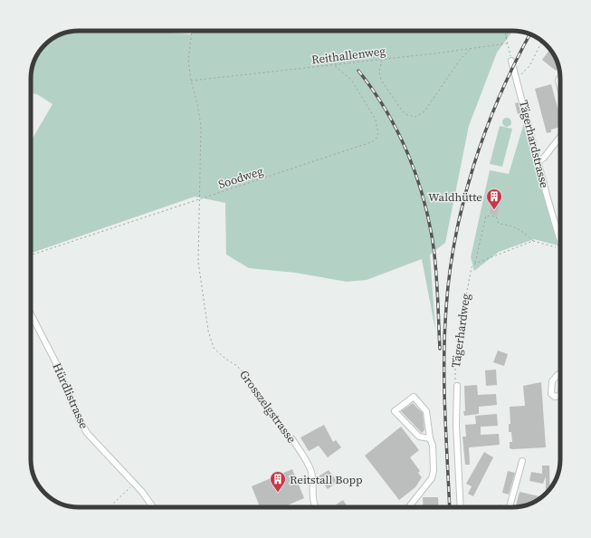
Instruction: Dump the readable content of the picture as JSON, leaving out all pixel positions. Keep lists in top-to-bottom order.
{
  "streets": {
    "street": ["Tägerhardstrasse", "Hürdlistrasse", "Grosszelgstrasse"],
    "path": ["Reithallenweg", "Soodweg", "Tägerhardweg"]
  },
  "crossings": [
    ["Reithallenweg", "Soodweg"],
    ["Reithallenweg", "Grosszelgstrasse"],
    ["Soodweg", "Grosszelgstrasse"]
  ],
  "places": {
    "building": ["Waldhütte", "Reitstall Bopp"]
  }
}
